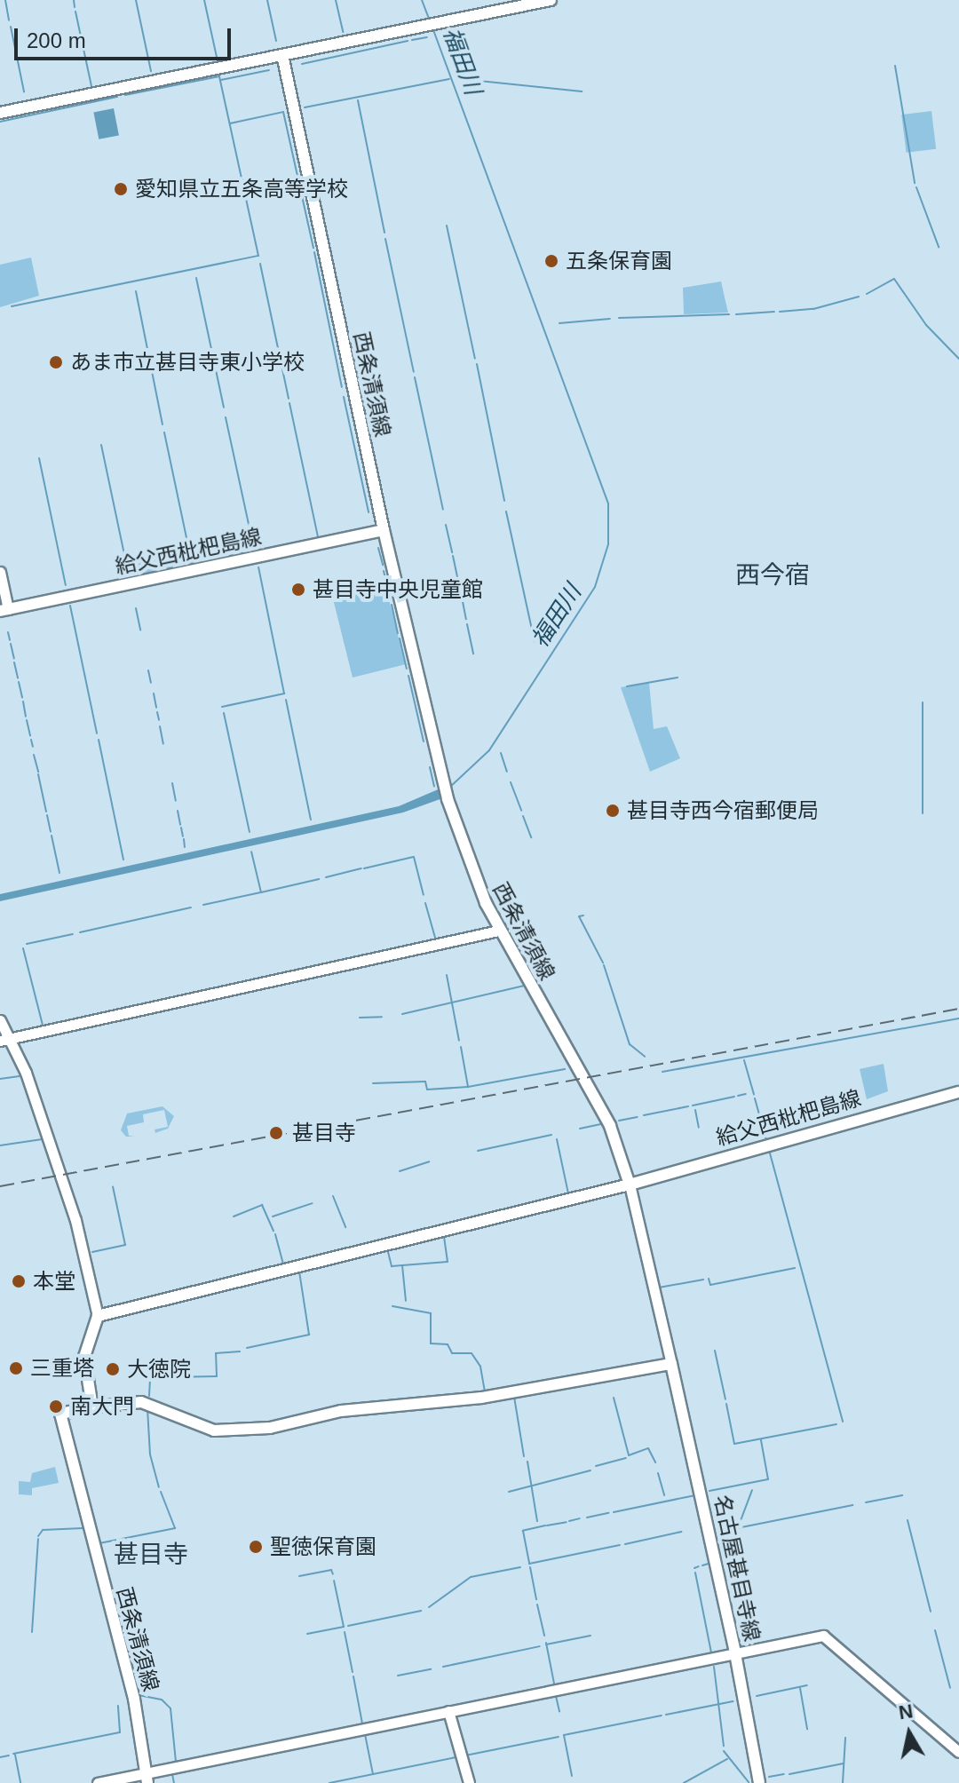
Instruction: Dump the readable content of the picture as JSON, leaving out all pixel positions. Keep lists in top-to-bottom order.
{
  "streets": {
    "main road": ["西条清須線", "給父西枇杷島線", "名古屋甚目寺線"]
  },
  "crossings": [
    ["西条清須線", "給父西枇杷島線"],
    ["西条清須線", "名古屋甚目寺線"]
  ],
  "districts": ["西今宿", "甚目寺"],
  "water": ["福田川"],
  "places": [
    "愛知県立五条高等学校",
    "五条保育園",
    "あま市立甚目寺東小学校",
    "甚目寺中央児童館",
    "甚目寺西今宿郵便局",
    "甚目寺",
    "本堂",
    "三重塔",
    "大徳院",
    "南大門",
    "聖徳保育園"
  ],
  "scale_bar": "200 m",
  "north": "top"
}
